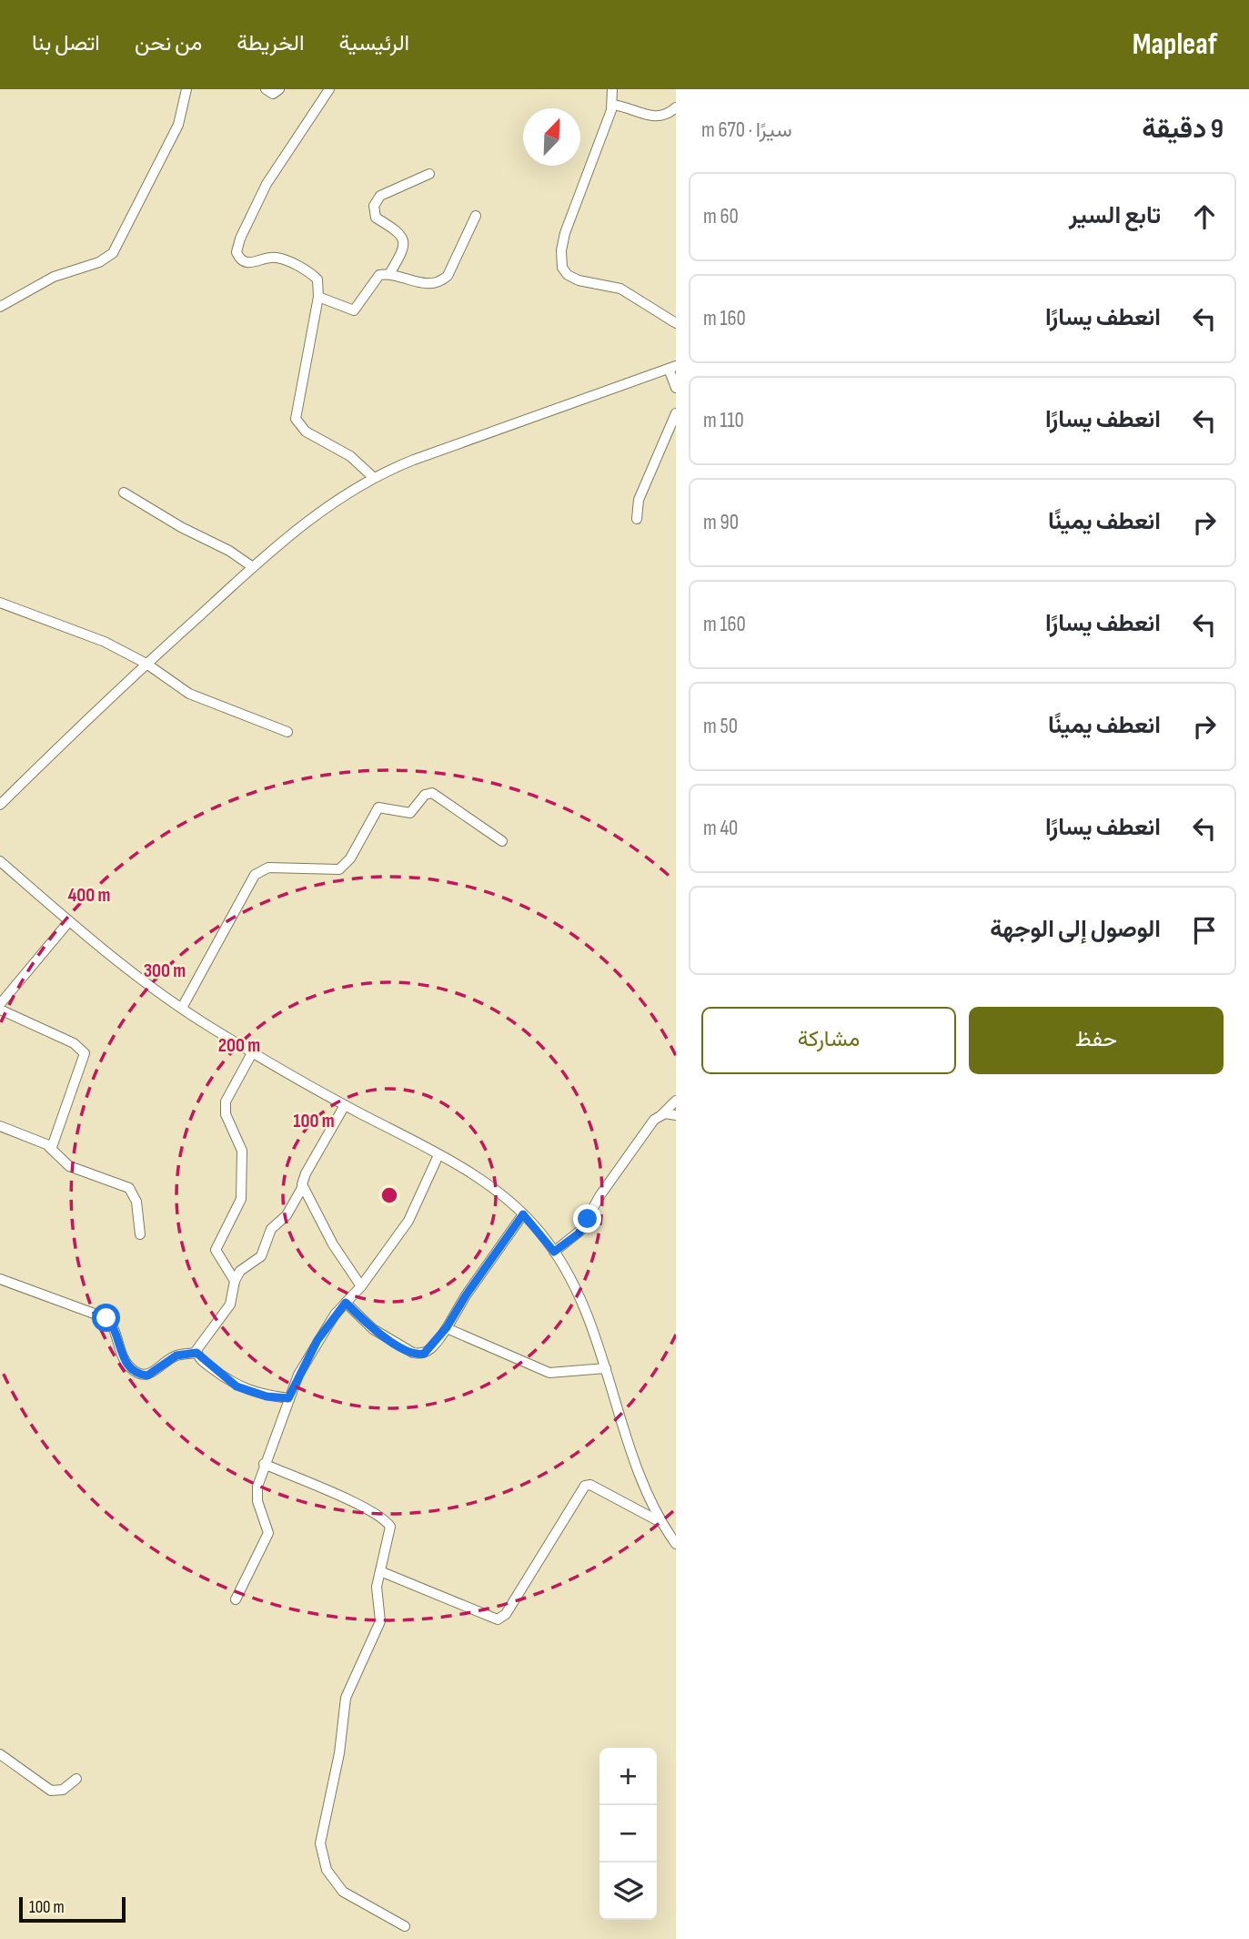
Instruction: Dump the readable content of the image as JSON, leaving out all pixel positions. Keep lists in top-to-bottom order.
{
  "scale_bar": "100 m",
  "north": "top right",
  "page": {
    "header": "Mapleaf",
    "nav": [
      "الرئيسية",
      "الخريطة",
      "من نحن",
      "اتصل بنا"
    ],
    "heading": ["9 دقيقة", "سيرًا · 670 m"],
    "list": [
      ["تابع السير", "60 m"],
      ["انعطف يسارًا", "160 m"],
      ["انعطف يسارًا", "110 m"],
      ["انعطف يمينًا", "90 m"],
      ["انعطف يسارًا", "160 m"],
      ["انعطف يمينًا", "50 m"],
      ["انعطف يسارًا", "40 m"],
      "الوصول إلى الوجهة"
    ],
    "buttons": ["حفظ", "مشاركة"],
    "map_buttons": ["+", "−"],
    "scale": "100 m"
  },
  "rings": [
    "400 m",
    "300 m",
    "200 m",
    "100 m"
  ]
}
